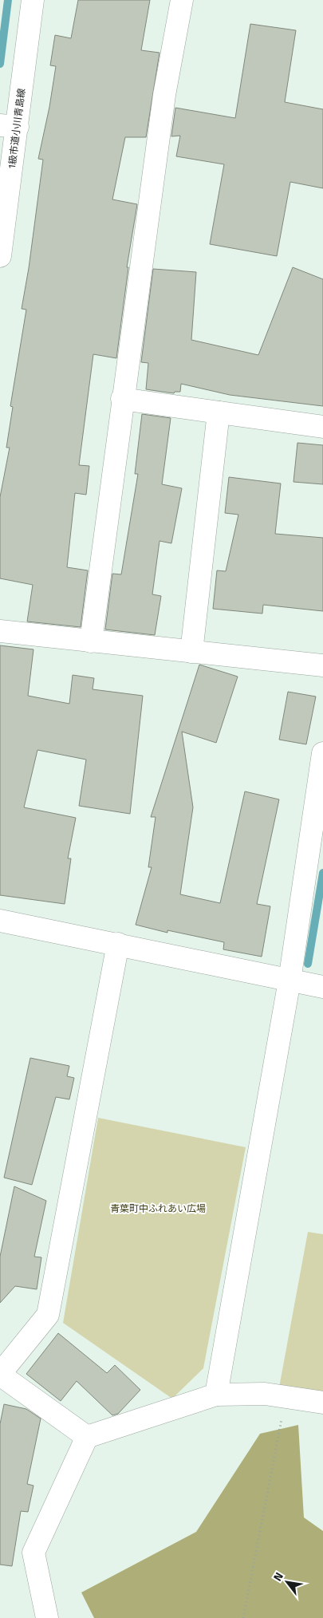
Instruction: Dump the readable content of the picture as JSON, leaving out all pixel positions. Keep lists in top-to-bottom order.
{
  "streets": {
    "street": ["1級市道小川青島線"]
  },
  "parks": ["青葉町中ふれあい広場"],
  "north": "top left"
}
